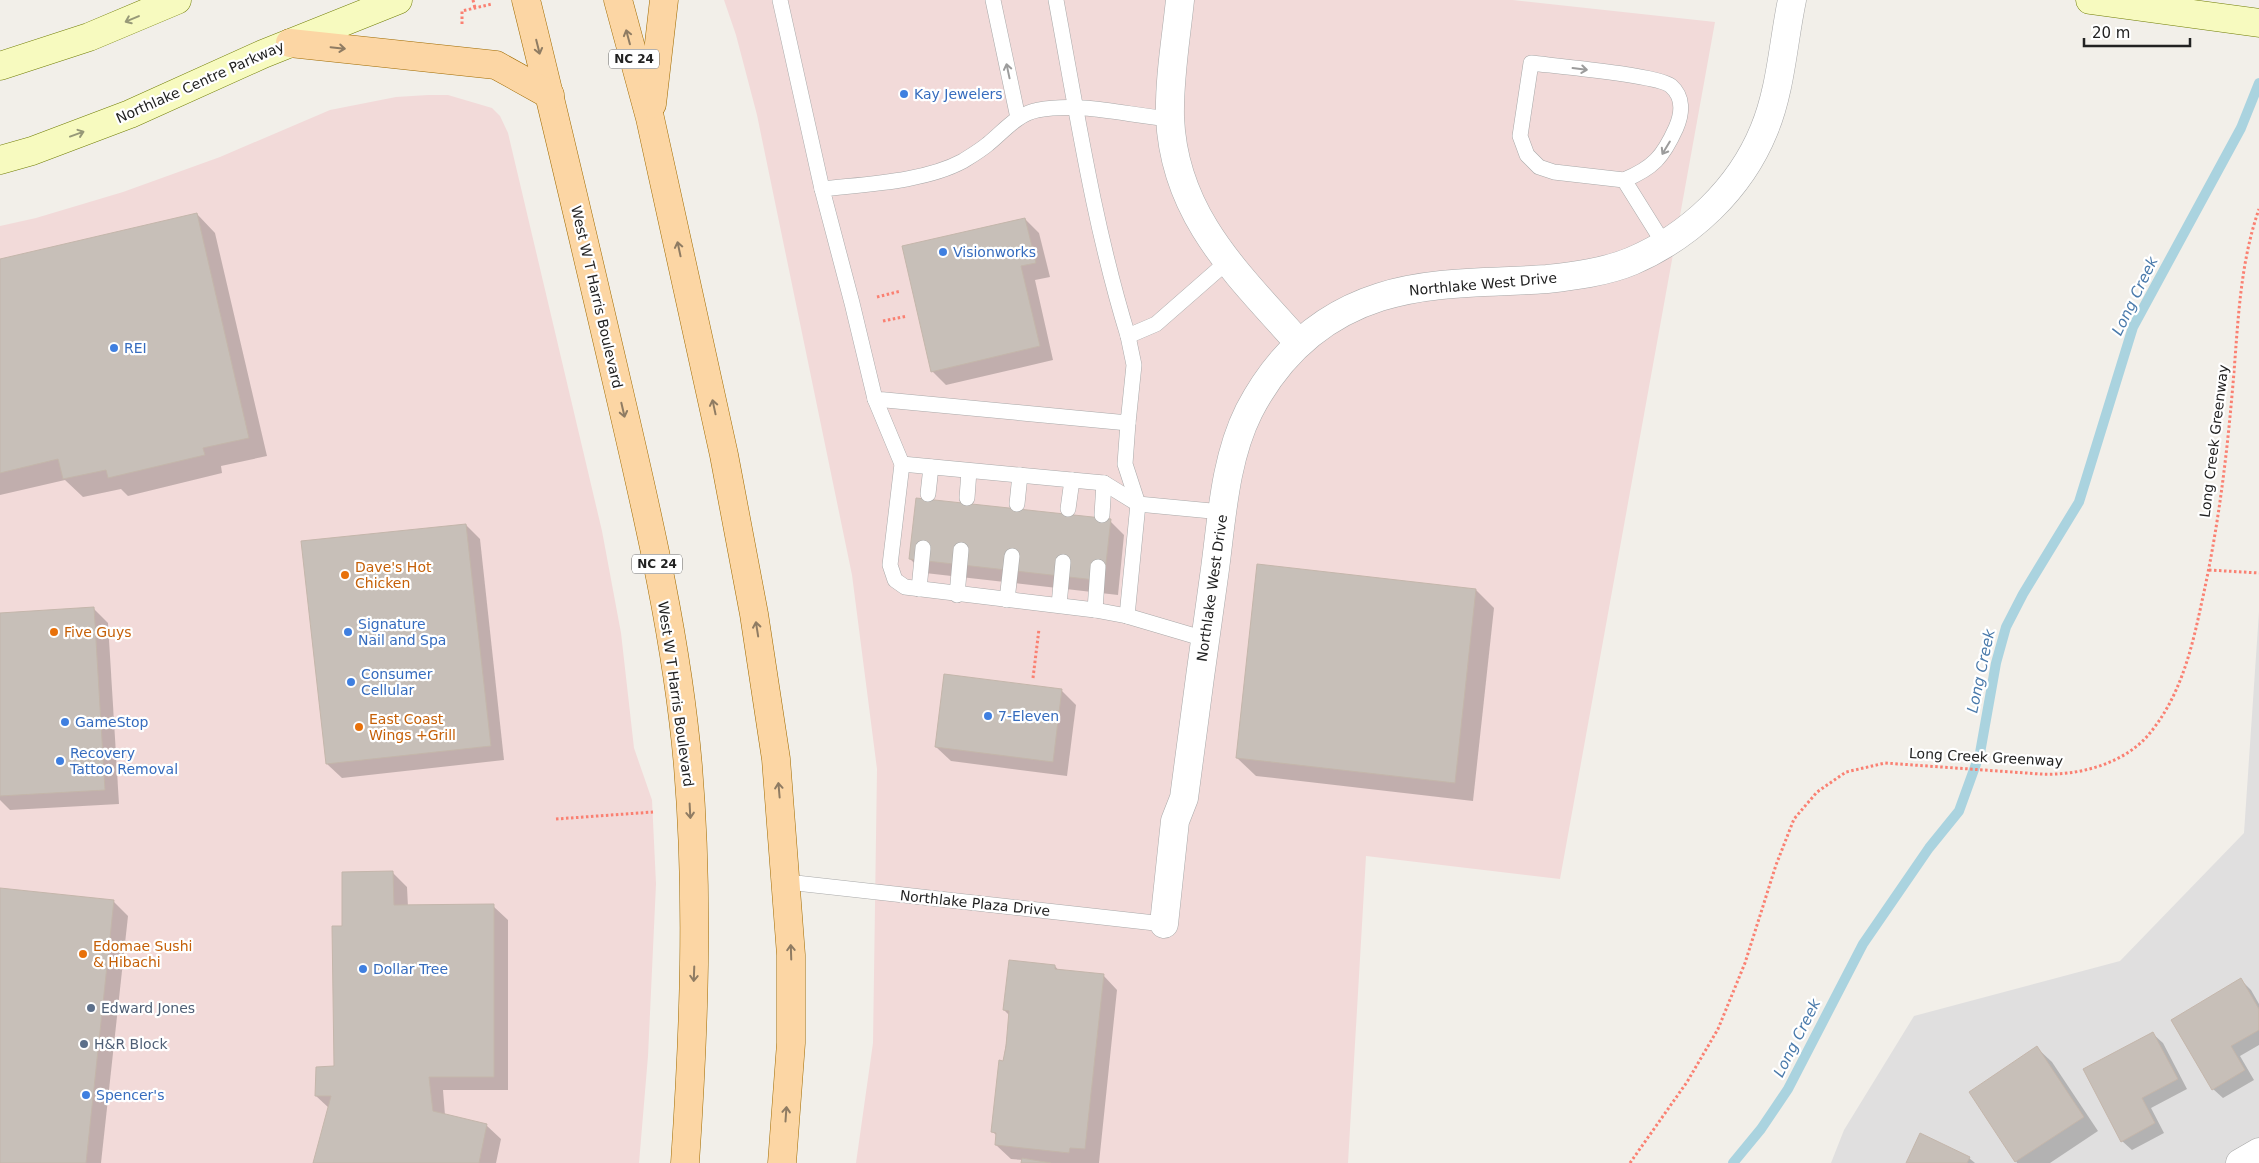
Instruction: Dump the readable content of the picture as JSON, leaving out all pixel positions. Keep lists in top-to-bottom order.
{
  "streets": {
    "main road": ["NC 24", "Northlake Centre Parkway", "West W T Harris Boulevard"],
    "street": ["Northlake West Drive"],
    "lane": ["Northlake Plaza Drive"],
    "path": ["Long Creek Greenway"]
  },
  "crossings": [
    ["NC 24", "Northlake Plaza Drive"],
    ["Northlake West Drive", "Northlake Plaza Drive"]
  ],
  "water": ["Long Creek"],
  "places": [
    "Kay Jewelers",
    "Visionworks",
    "REI",
    "Dave's Hot Chicken",
    "Five Guys",
    "Signature Nail and Spa",
    "Consumer Cellular",
    "7-Eleven",
    "GameStop",
    "East Coast Wings +Grill",
    "Recovery Tattoo Removal",
    "Edomae Sushi & Hibachi",
    "Dollar Tree",
    "Edward Jones",
    "H&R Block",
    "Spencer's"
  ],
  "scale_bar": "20 m"
}
